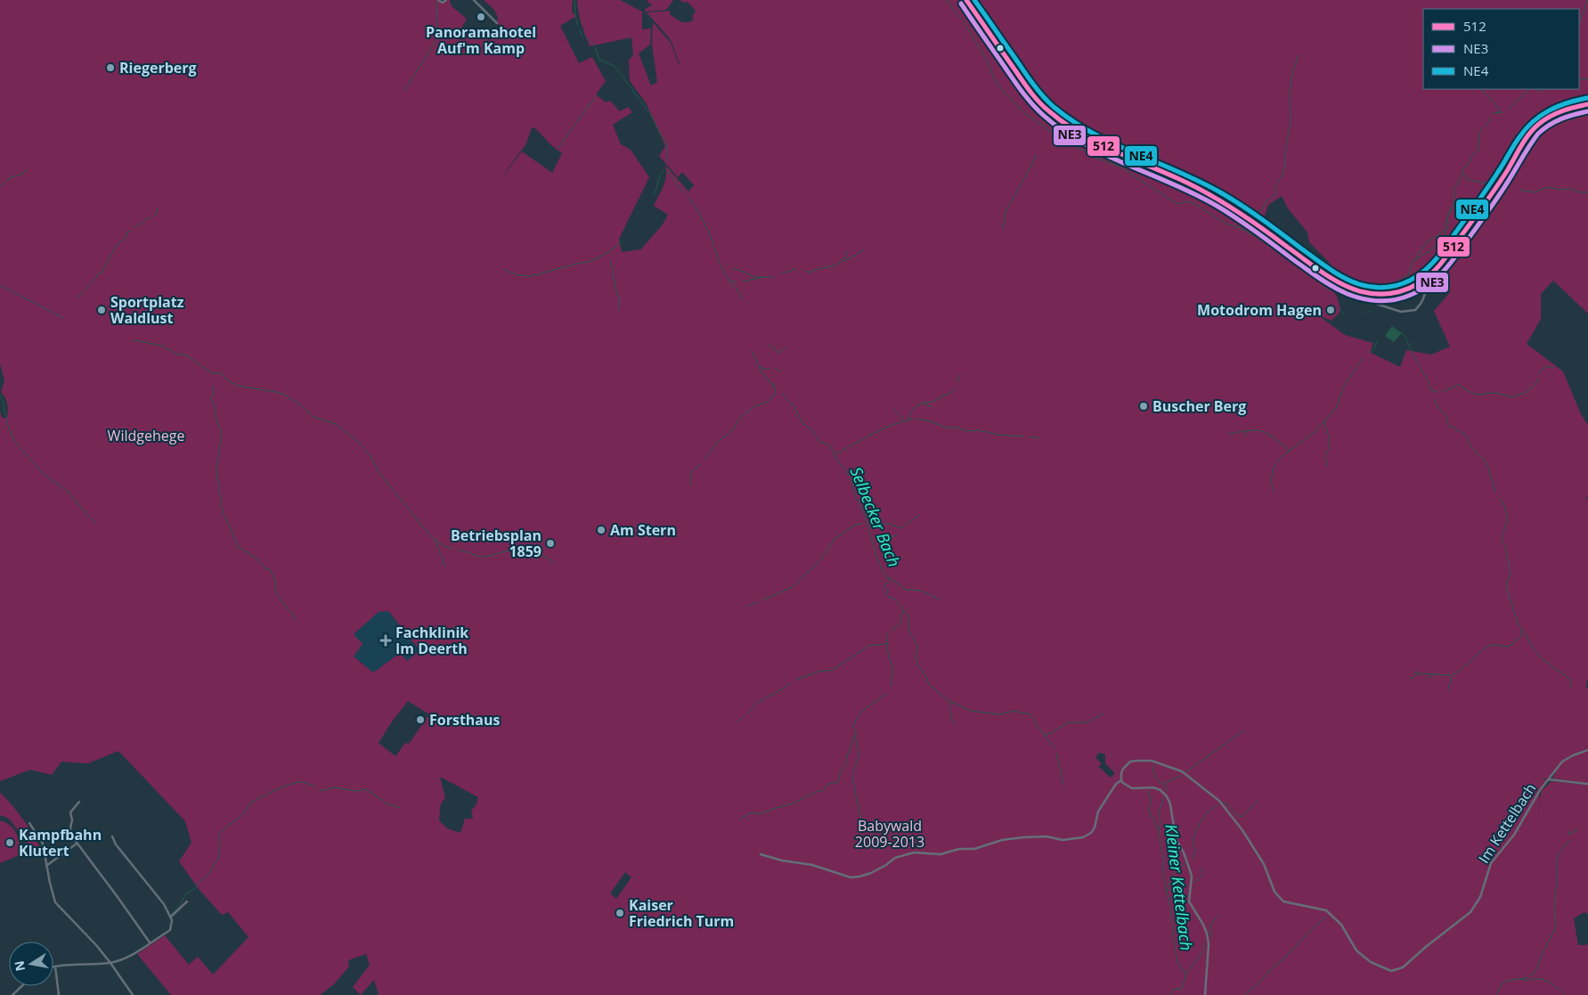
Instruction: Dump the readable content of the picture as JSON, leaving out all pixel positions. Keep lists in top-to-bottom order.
{
  "streets": {
    "street": ["Im Kettelbach"]
  },
  "water": ["Selbecker Bach", "Kleiner Kettelbach"],
  "parks": ["Wildgehege", "Babywald 2009-2013"],
  "places": {
    "other": [
      "Panoramahotel Auf'm Kamp",
      "Riegerberg",
      "Sportplatz Waldlust",
      "Motodrom Hagen",
      "Buscher Berg",
      "Am Stern",
      "Betriebsplan 1859",
      "Forsthaus",
      "Kampfbahn Klutert",
      "Kaiser Friedrich Turm"
    ],
    "health": ["Fachklinik Im Deerth"]
  },
  "lines": ["transit line 512", "transit line NE4", "transit line NE3"],
  "legend": ["512", "NE3", "NE4"],
  "north": "left"
}
